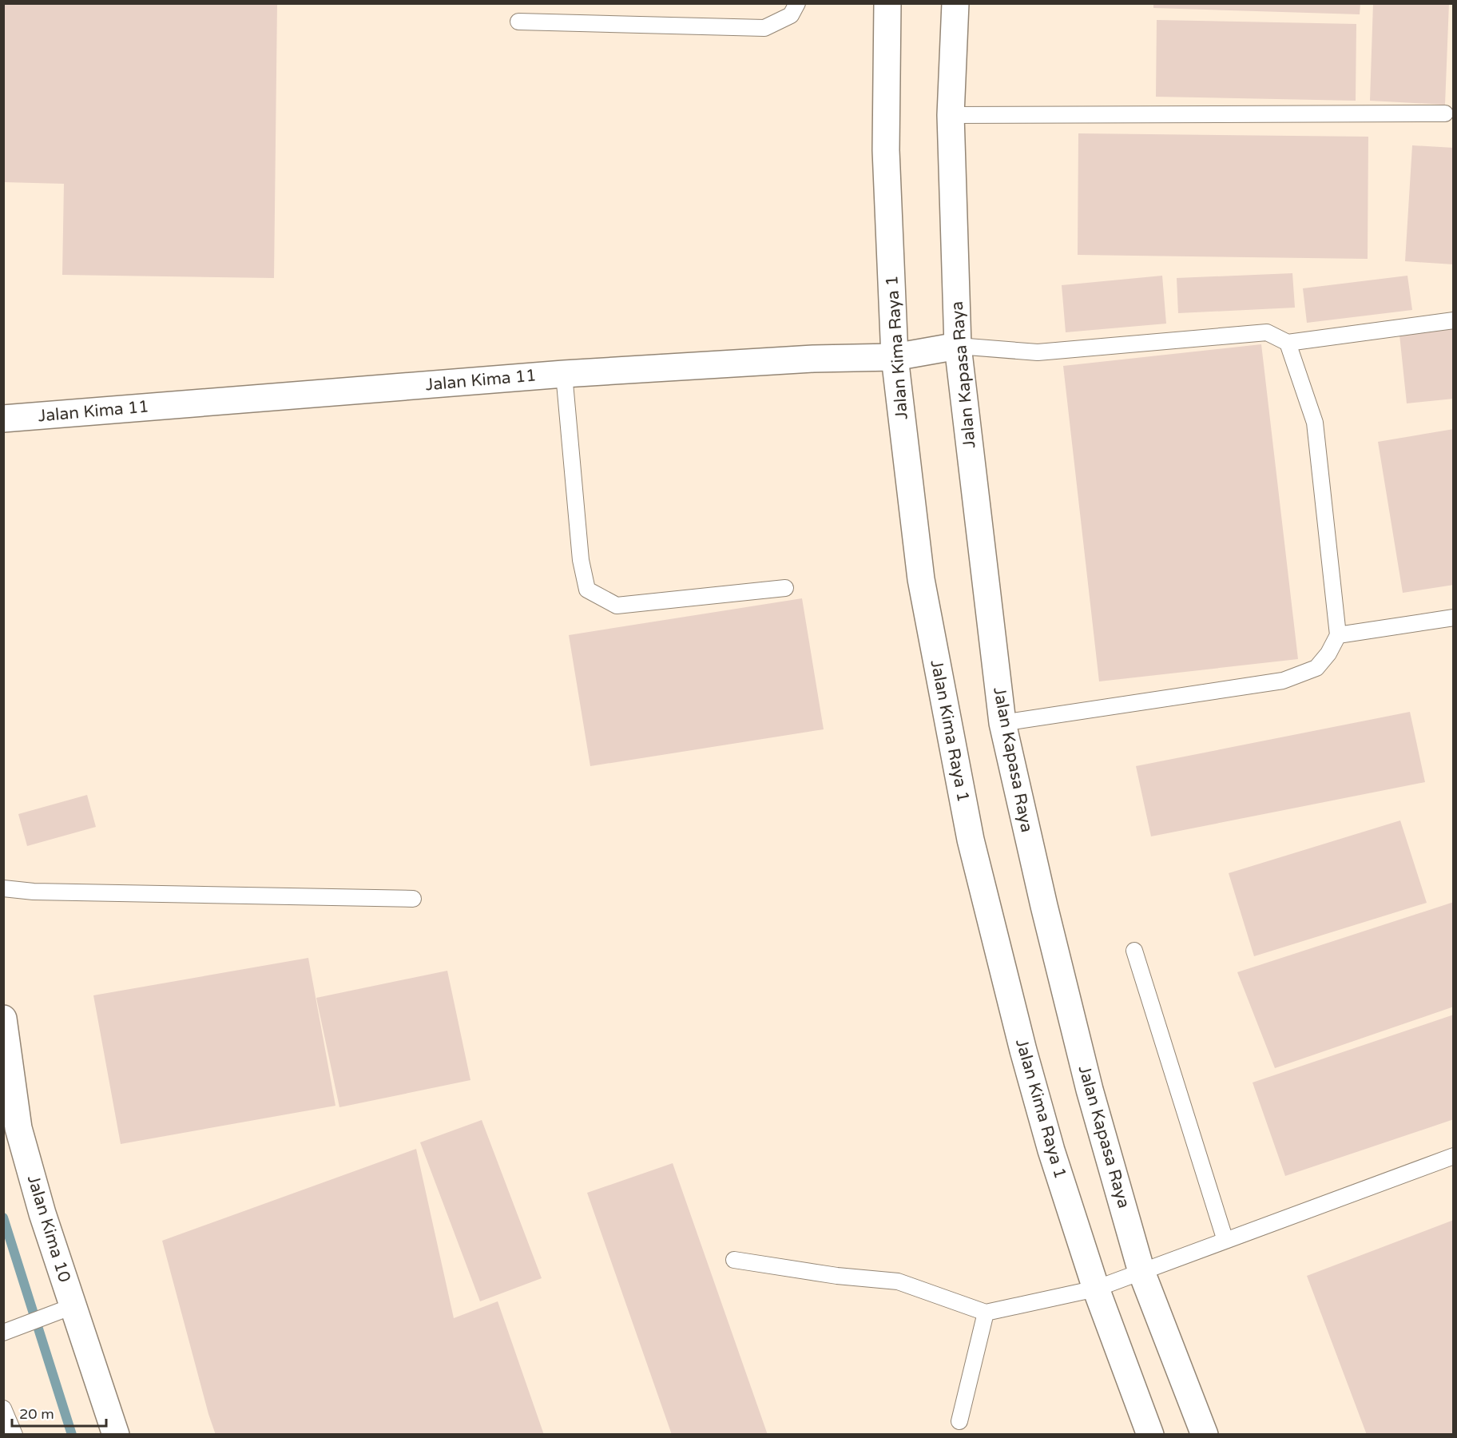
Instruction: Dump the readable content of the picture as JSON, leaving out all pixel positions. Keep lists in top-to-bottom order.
{
  "streets": {
    "main road": [
      "Jalan Kima Raya 1",
      "Jalan Kapasa Raya",
      "Jalan Kima 11",
      "Jalan Kima 10"
    ]
  },
  "crossings": [
    ["Jalan Kima Raya 1", "Jalan Kima 11"],
    ["Jalan Kapasa Raya", "Jalan Kima 11"]
  ],
  "scale_bar": "20 m"
}
